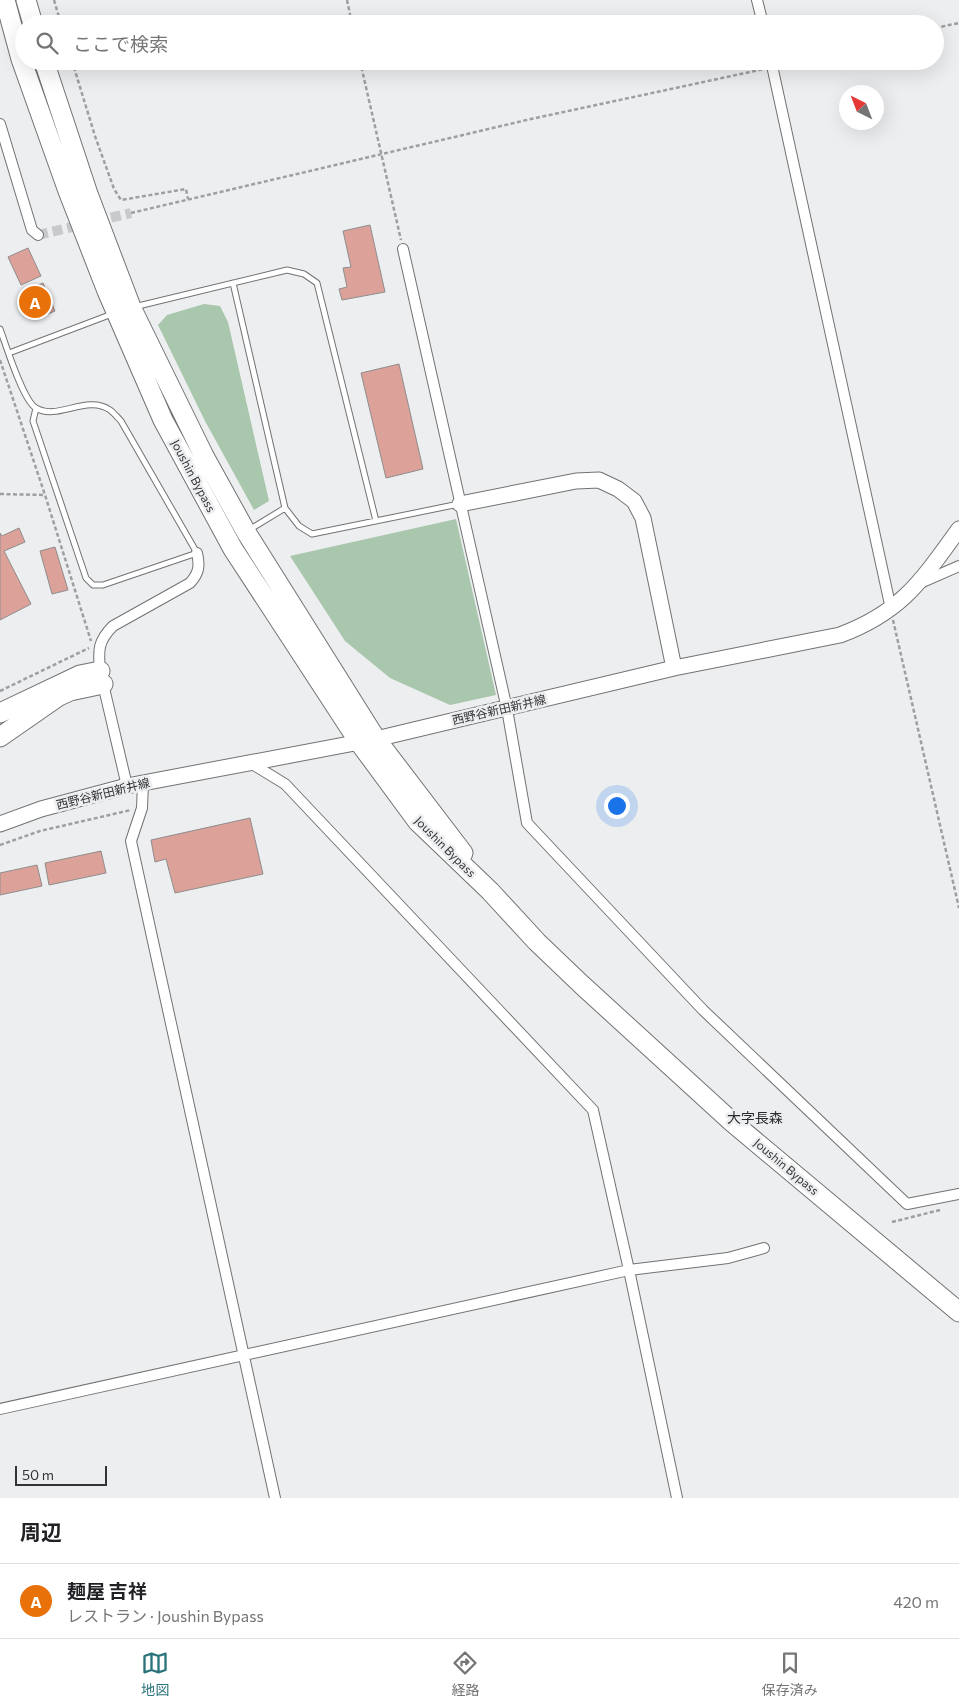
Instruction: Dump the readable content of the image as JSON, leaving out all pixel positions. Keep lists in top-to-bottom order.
{
  "streets": {
    "highway": ["Joushin Bypass"],
    "main road": ["西野谷新田新井線"]
  },
  "crossings": [
    ["Joushin Bypass", "西野谷新田新井線"]
  ],
  "districts": ["大字長森"],
  "scale_bar": "50 m",
  "north": "top left",
  "page": {
    "search": "ここで検索",
    "pins": "A",
    "scale": "50 m",
    "heading": "周辺",
    "list": [
      {
        "mark": "A",
        "name": "麺屋 吉祥",
        "note": "レストラン · Joushin Bypass",
        "value": "420 m"
      }
    ],
    "nav": ["地図", "経路", "保存済み"]
  }
}
